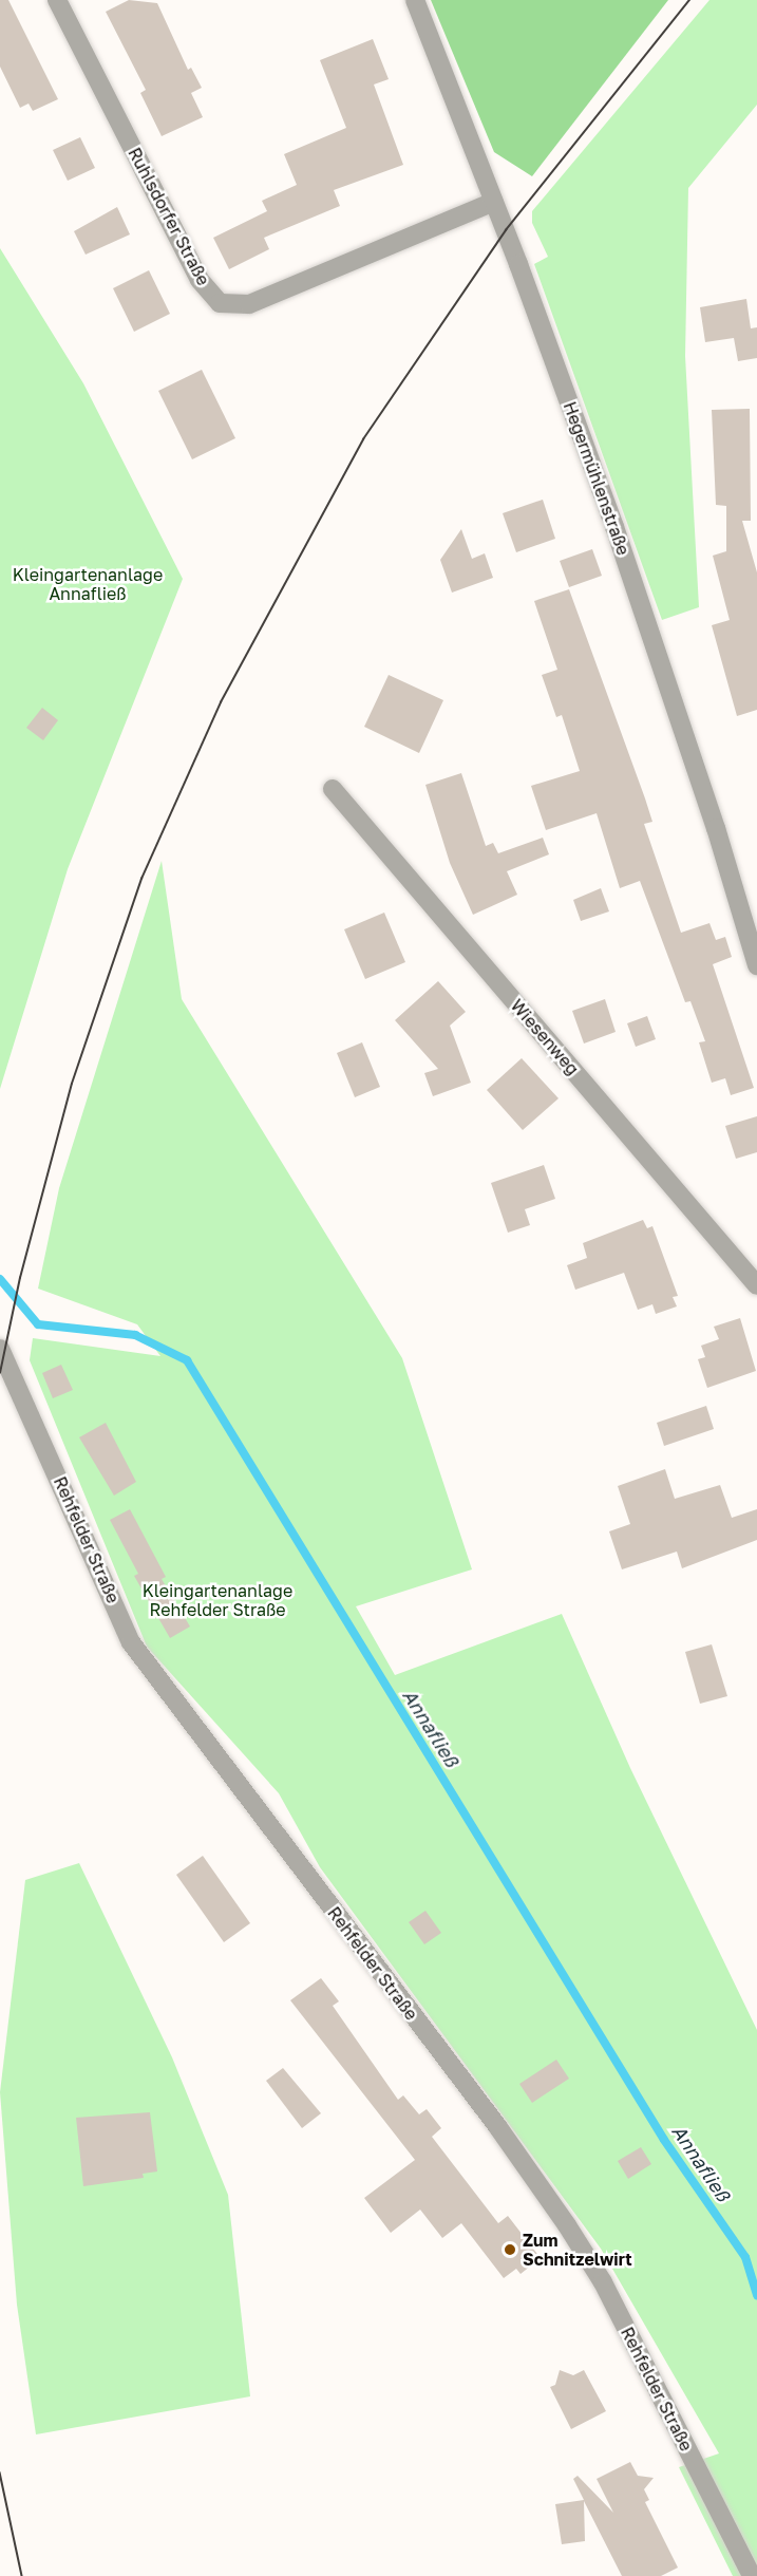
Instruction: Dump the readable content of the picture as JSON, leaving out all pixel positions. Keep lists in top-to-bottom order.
{
  "streets": {
    "street": [
      "Ruhlsdorfer Straße",
      "Hegermühlenstraße",
      "Wiesenweg",
      "Rehfelder Straße"
    ]
  },
  "crossings": [
    ["Ruhlsdorfer Straße", "Hegermühlenstraße"]
  ],
  "water": ["Annafließ"],
  "parks": ["Kleingartenanlage Annafließ", "Kleingartenanlage Rehfelder Straße"],
  "places": ["Zum Schnitzelwirt"]
}
